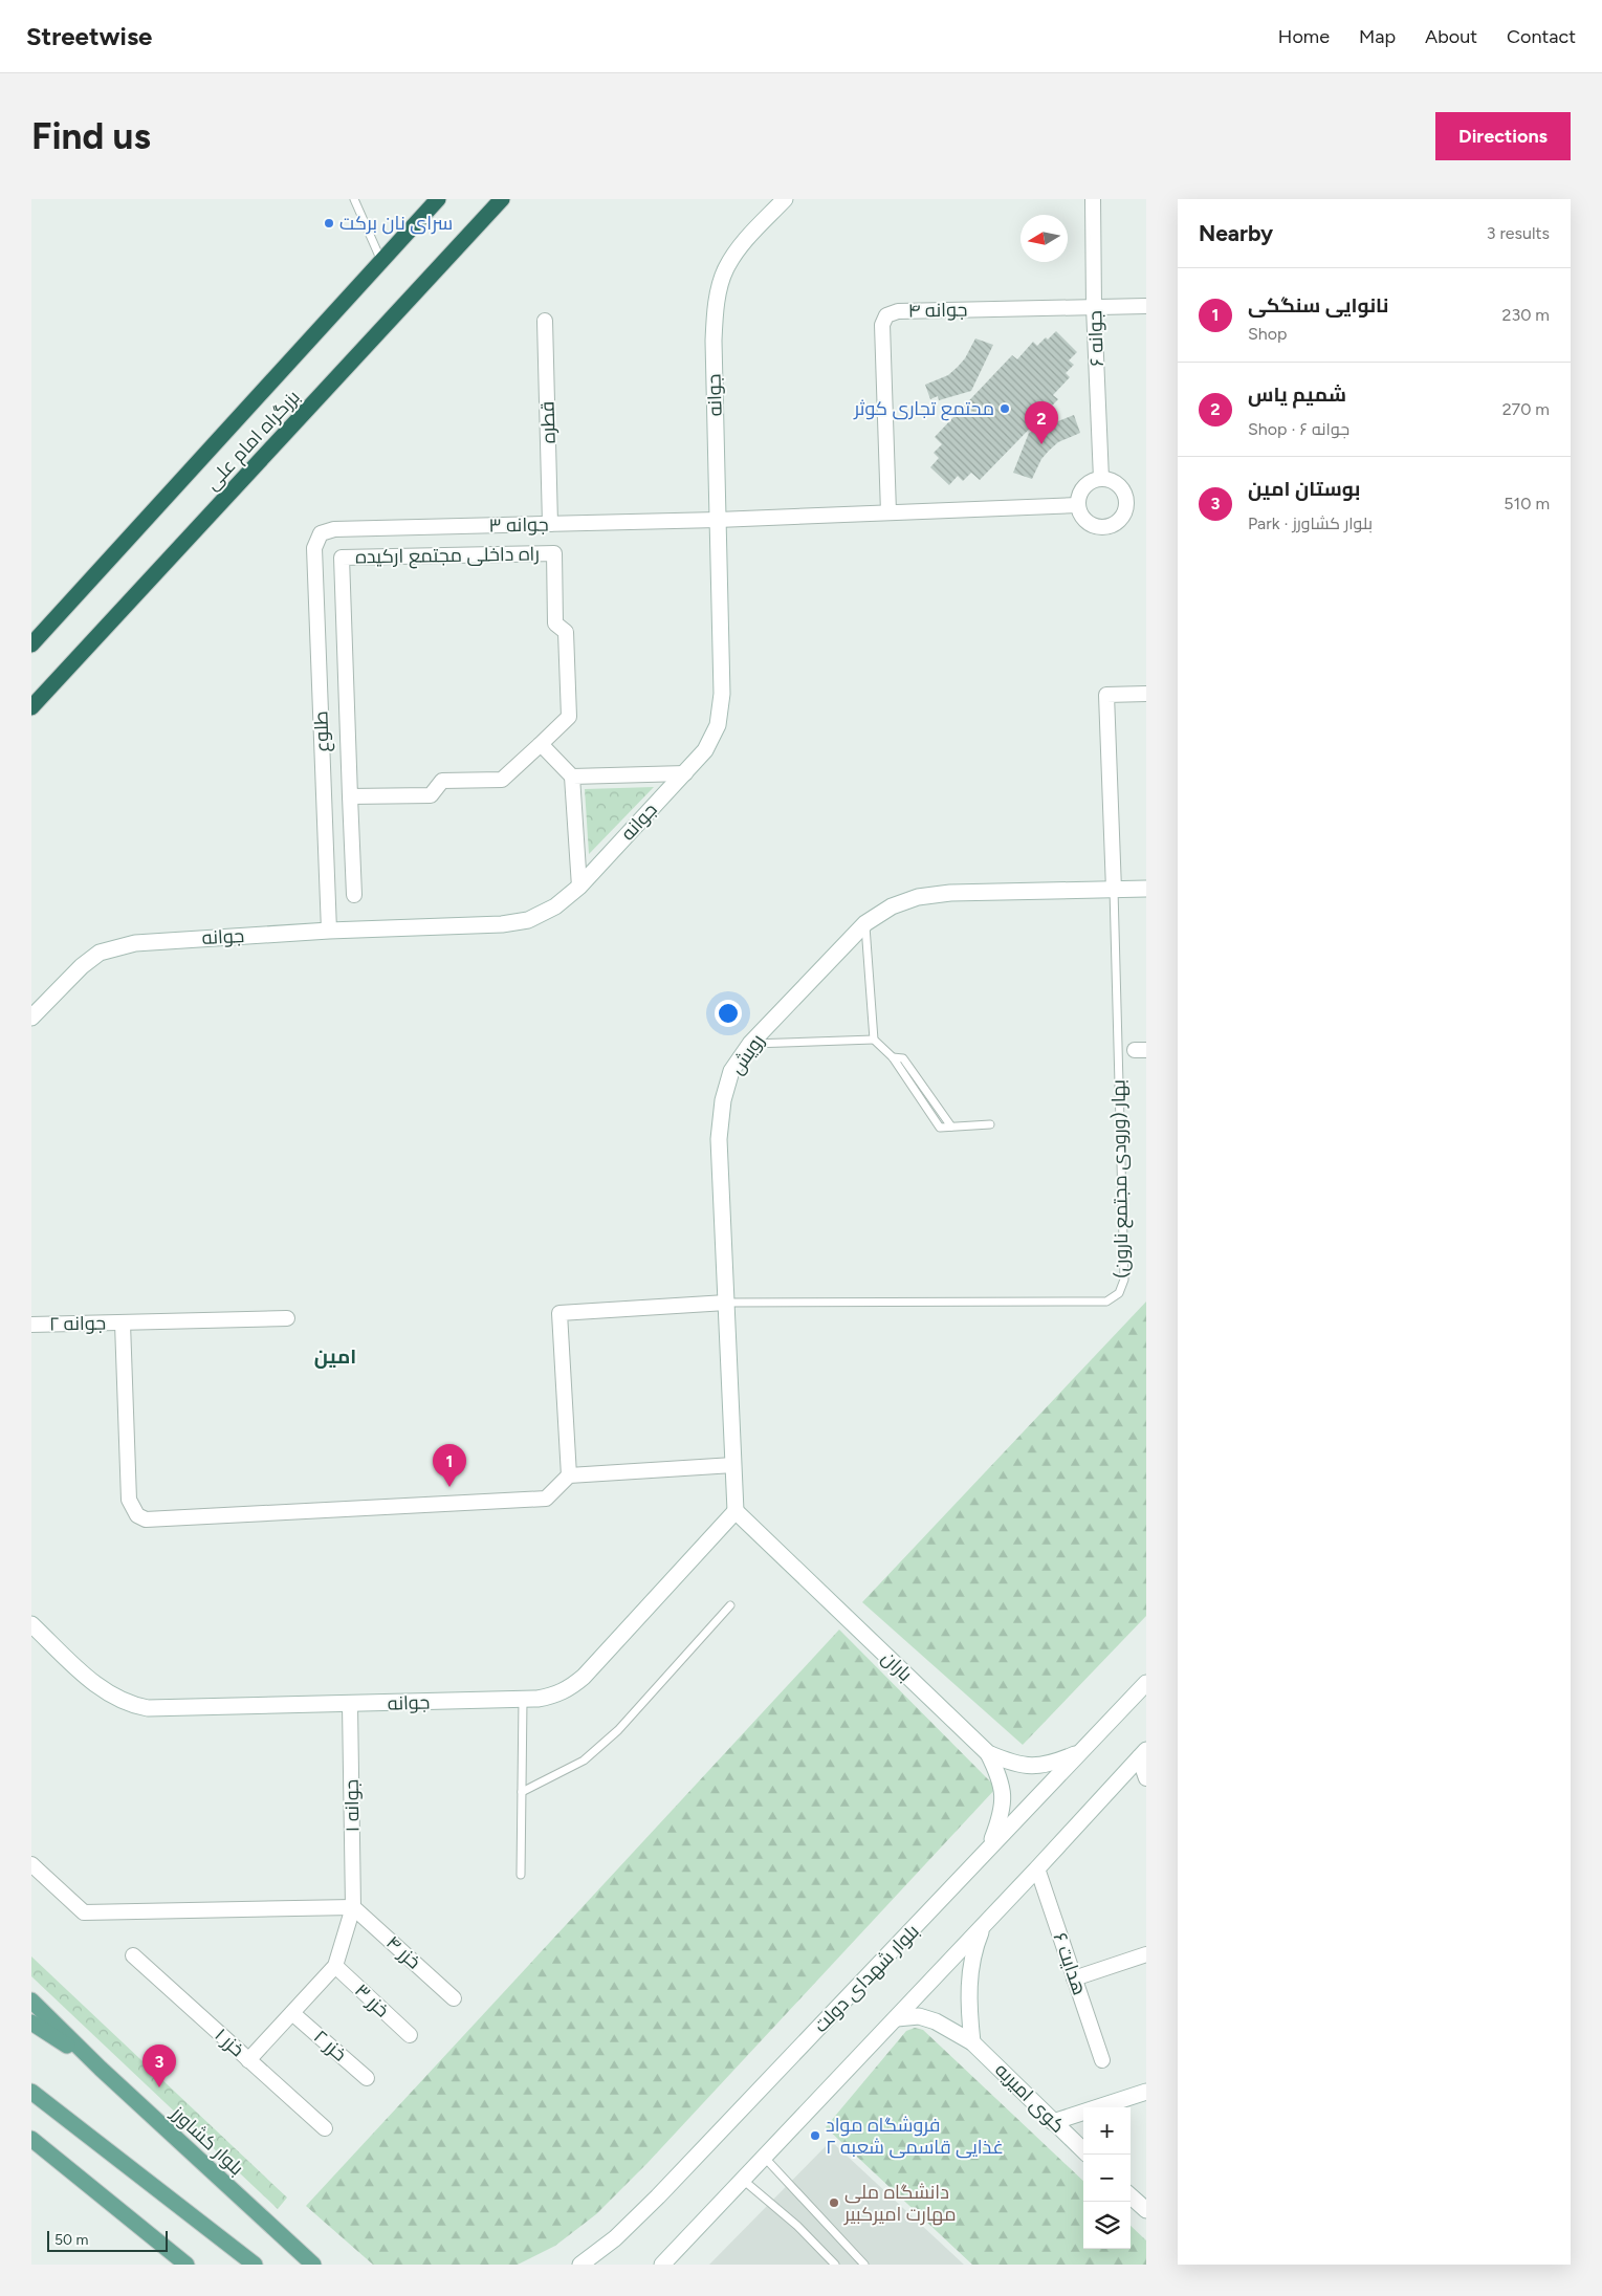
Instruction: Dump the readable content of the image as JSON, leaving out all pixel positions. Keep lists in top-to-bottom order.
{
  "streets": {
    "highway": ["بزرگراه امام علی"],
    "main road": ["بلوار کشاورز"],
    "street": [
      "جوانه ۴",
      "جوانه ۶",
      "جوانه",
      "قطره",
      "جوانه ۳",
      "راه داخلی مجتمع ارکیده",
      "طلوع",
      "رویش",
      "جوانه ۲",
      "باران",
      "جوانه ۱",
      "خزر ۴",
      "هدایت ۶",
      "بلوار شهدای دولت",
      "خزر ۳",
      "خزر ۱",
      "خزر ۲",
      "کوی امیریه"
    ],
    "lane": ["بهار (ورودی مجتمع نارون)"]
  },
  "crossings": [
    ["جوانه ۴", "جوانه ۶"],
    ["جوانه", "جوانه ۳"],
    ["جوانه", "طلوع"],
    ["جوانه", "رویش"],
    ["جوانه", "باران"],
    ["جوانه", "جوانه ۱"],
    ["قطره", "جوانه ۳"],
    ["جوانه ۳", "طلوع"],
    ["رویش", "بهار (ورودی مجتمع نارون)"],
    ["رویش", "باران"],
    ["باران", "بلوار شهدای دولت"],
    ["جوانه ۱", "خزر ۴"],
    ["جوانه ۱", "خزر ۳"]
  ],
  "districts": ["امین"],
  "places": [
    "سرای نان برکت",
    "محتمع تجاری کوثر",
    "فروشگاه مواد غذایی قاسمی شعبه ۲",
    "دانشگاه ملی مهارت امیرکبیر"
  ],
  "scale_bar": "50 m",
  "north": "left",
  "page": {
    "header": "Streetwise",
    "nav": [
      "Home",
      "Map",
      "About",
      "Contact"
    ],
    "buttons": "Directions",
    "title": "Find us",
    "heading": ["Nearby", "3 results"],
    "list": [
      {
        "mark": "1",
        "name": "نانوایی سنگکی",
        "note": "Shop",
        "value": "230 m"
      },
      {
        "mark": "2",
        "name": "شمیم یاس",
        "note": "Shop · جوانه ۶",
        "value": "270 m"
      },
      {
        "mark": "3",
        "name": "بوستان امین",
        "note": "Park · بلوار کشاورز",
        "value": "510 m"
      }
    ],
    "pins": ["2", "1", "3"],
    "map_buttons": ["+", "−"],
    "scale": "50 m"
  }
}
